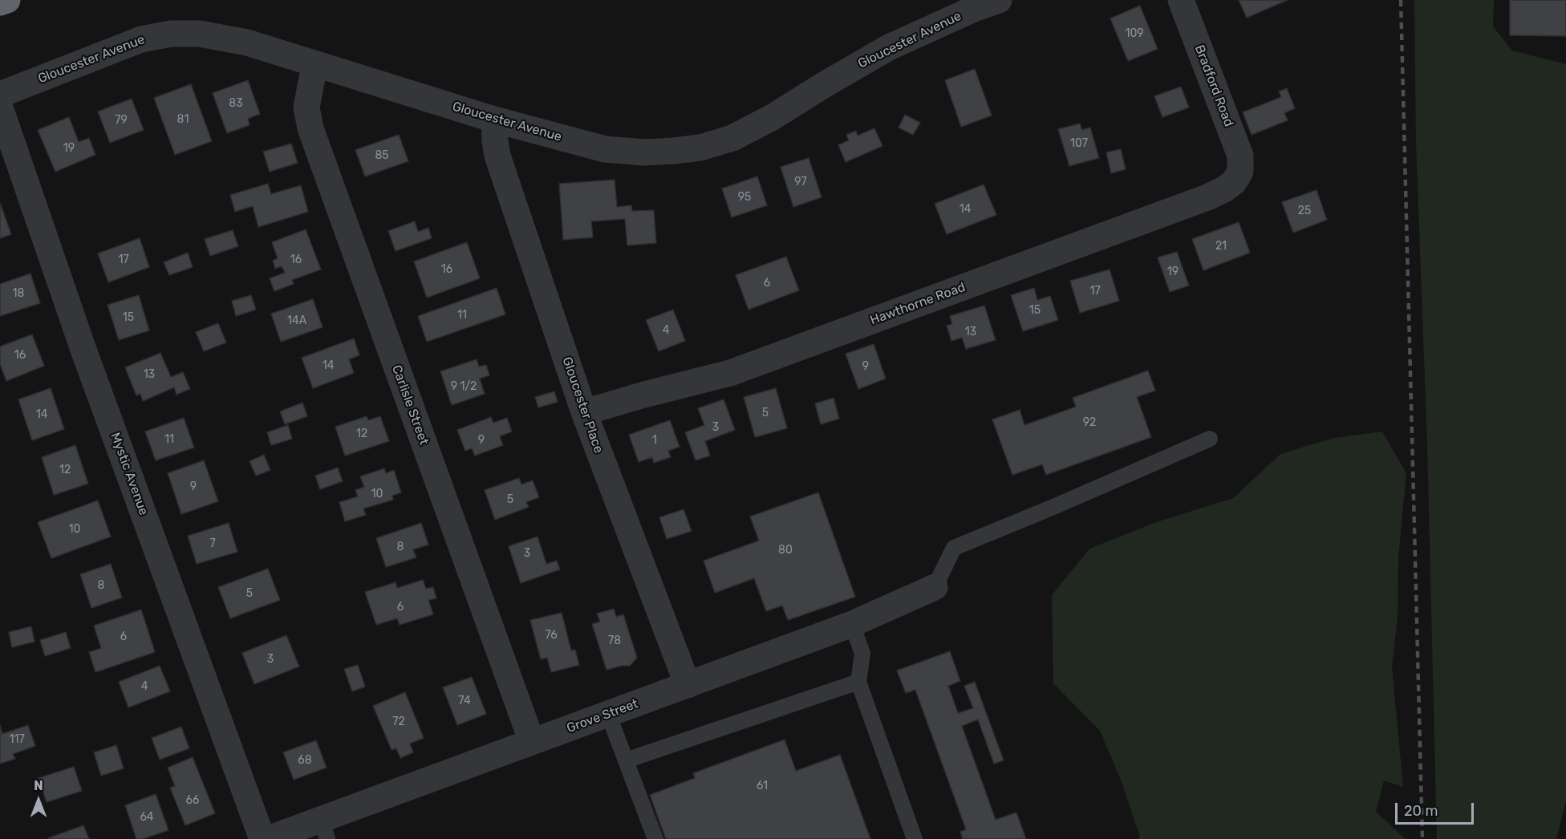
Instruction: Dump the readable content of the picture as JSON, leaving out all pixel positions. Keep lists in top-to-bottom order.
{
  "streets": {
    "street": [
      "Gloucester Avenue",
      "Bradford Road",
      "Hawthorne Road",
      "Carlisle Street",
      "Gloucester Place",
      "Mystic Avenue",
      "Grove Street"
    ]
  },
  "crossings": [
    ["Gloucester Avenue", "Carlisle Street"],
    ["Gloucester Avenue", "Gloucester Place"],
    ["Bradford Road", "Hawthorne Road"],
    ["Hawthorne Road", "Gloucester Place"],
    ["Carlisle Street", "Grove Street"],
    ["Gloucester Place", "Grove Street"]
  ],
  "house_numbers": [
    "109",
    "83",
    "81",
    "79",
    "107",
    "19",
    "85",
    "97",
    "95",
    "14",
    "25",
    "21",
    "17",
    "16",
    "16",
    "19",
    "6",
    "17",
    "18",
    "15",
    "11",
    "15",
    "14A",
    "4",
    "13",
    "16",
    "14",
    "9",
    "13",
    "9 1/2",
    "5",
    "14",
    "92",
    "3",
    "12",
    "11",
    "9",
    "1",
    "12",
    "9",
    "10",
    "5",
    "10",
    "7",
    "8",
    "80",
    "3",
    "8",
    "5",
    "6",
    "76",
    "6",
    "78",
    "3",
    "4",
    "74",
    "72",
    "117",
    "68",
    "61",
    "66",
    "64"
  ],
  "scale_bar": "20 m",
  "north": "top"
}
